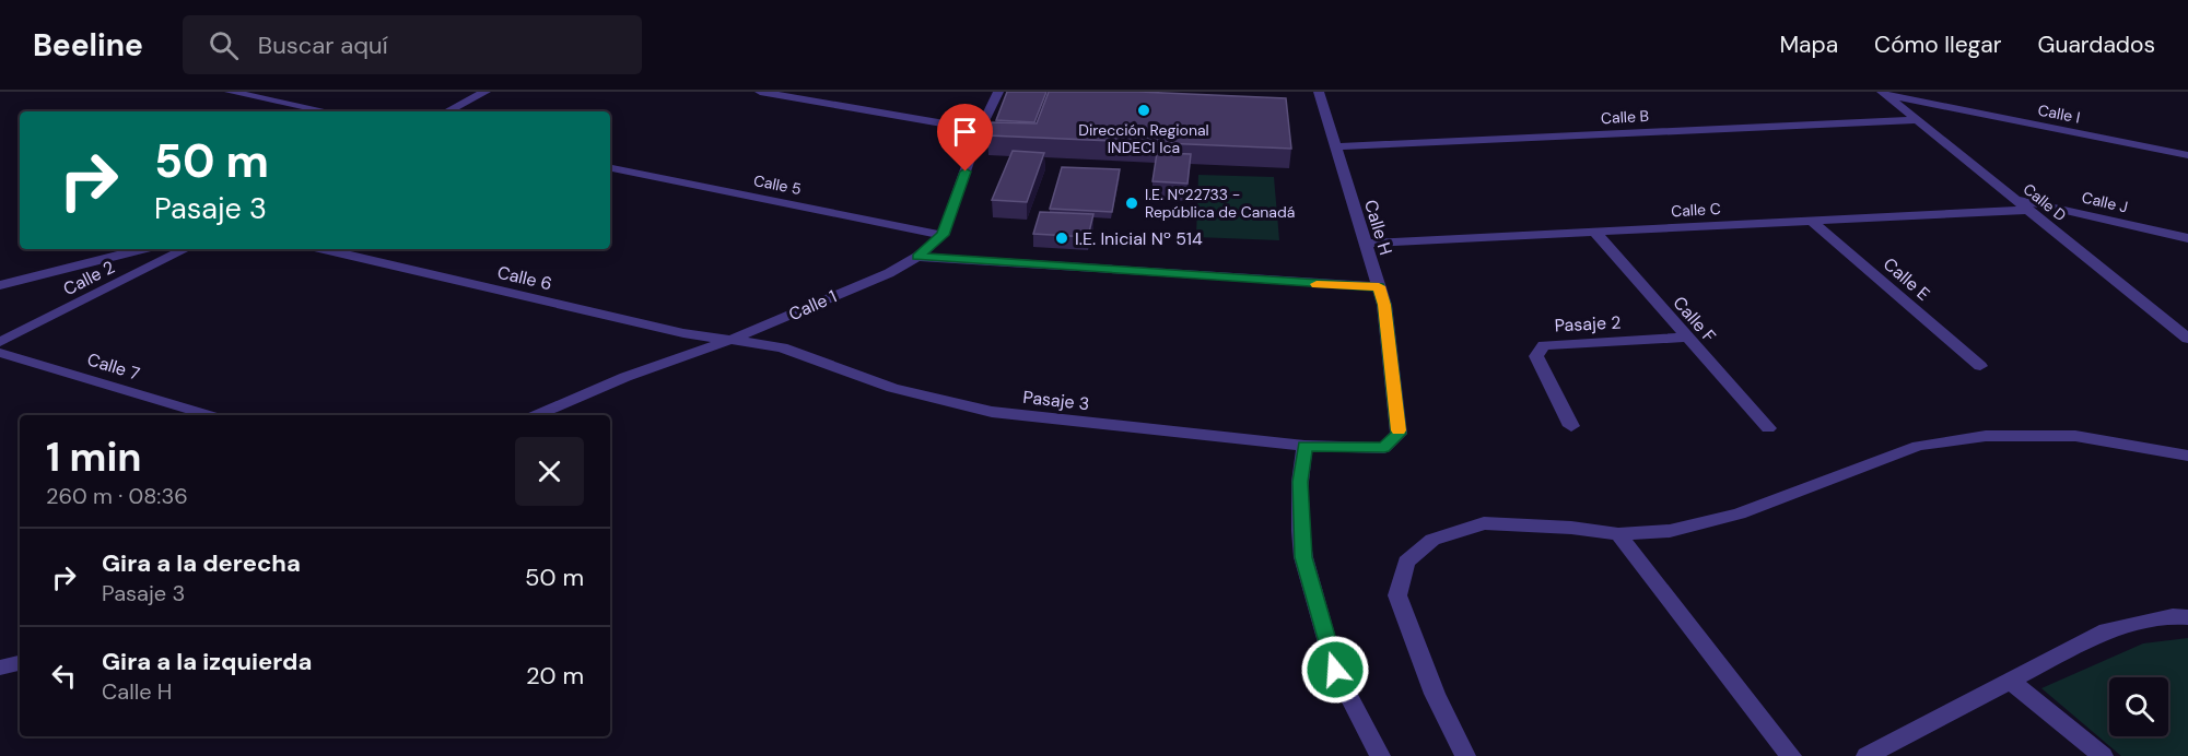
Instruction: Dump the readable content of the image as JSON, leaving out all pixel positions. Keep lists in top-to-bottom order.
{
  "streets": {
    "street": [
      "Calle I",
      "Calle B",
      "Calle 5",
      "Calle D",
      "Calle J",
      "Calle C",
      "Calle H",
      "Calle 2",
      "Calle 6",
      "Calle E",
      "Calle 1",
      "Calle F",
      "Pasaje 2",
      "Calle 7",
      "Pasaje 3"
    ]
  },
  "crossings": [
    ["Calle I", "Calle D"],
    ["Calle B", "Calle D"],
    ["Calle B", "Calle H"],
    ["Calle 5", "Calle 1"],
    ["Calle D", "Calle J"],
    ["Calle D", "Calle C"],
    ["Calle C", "Calle H"],
    ["Calle C", "Calle E"],
    ["Calle C", "Calle F"],
    ["Calle H", "Pasaje 3"],
    ["Calle 6", "Calle 1"],
    ["Calle 6", "Pasaje 3"],
    ["Calle 1", "Pasaje 3"],
    ["Calle F", "Pasaje 2"]
  ],
  "places": ["Dirección Regional INDECI Ica", "I.E. Nº22733 - República de Canadá", "I.E. Inicial Nº 514"],
  "page": {
    "header": "Beeline",
    "search": "Buscar aquí",
    "nav": ["Mapa", "Cómo llegar", "Guardados"],
    "turn": ["50 m", "Pasaje 3"],
    "heading": ["1 min", "260 m · 08:36"],
    "list": [
      {
        "name": "Gira a la derecha",
        "note": "Pasaje 3",
        "value": "50 m"
      },
      {
        "name": "Gira a la izquierda",
        "note": "Calle H",
        "value": "20 m"
      }
    ]
  }
}
